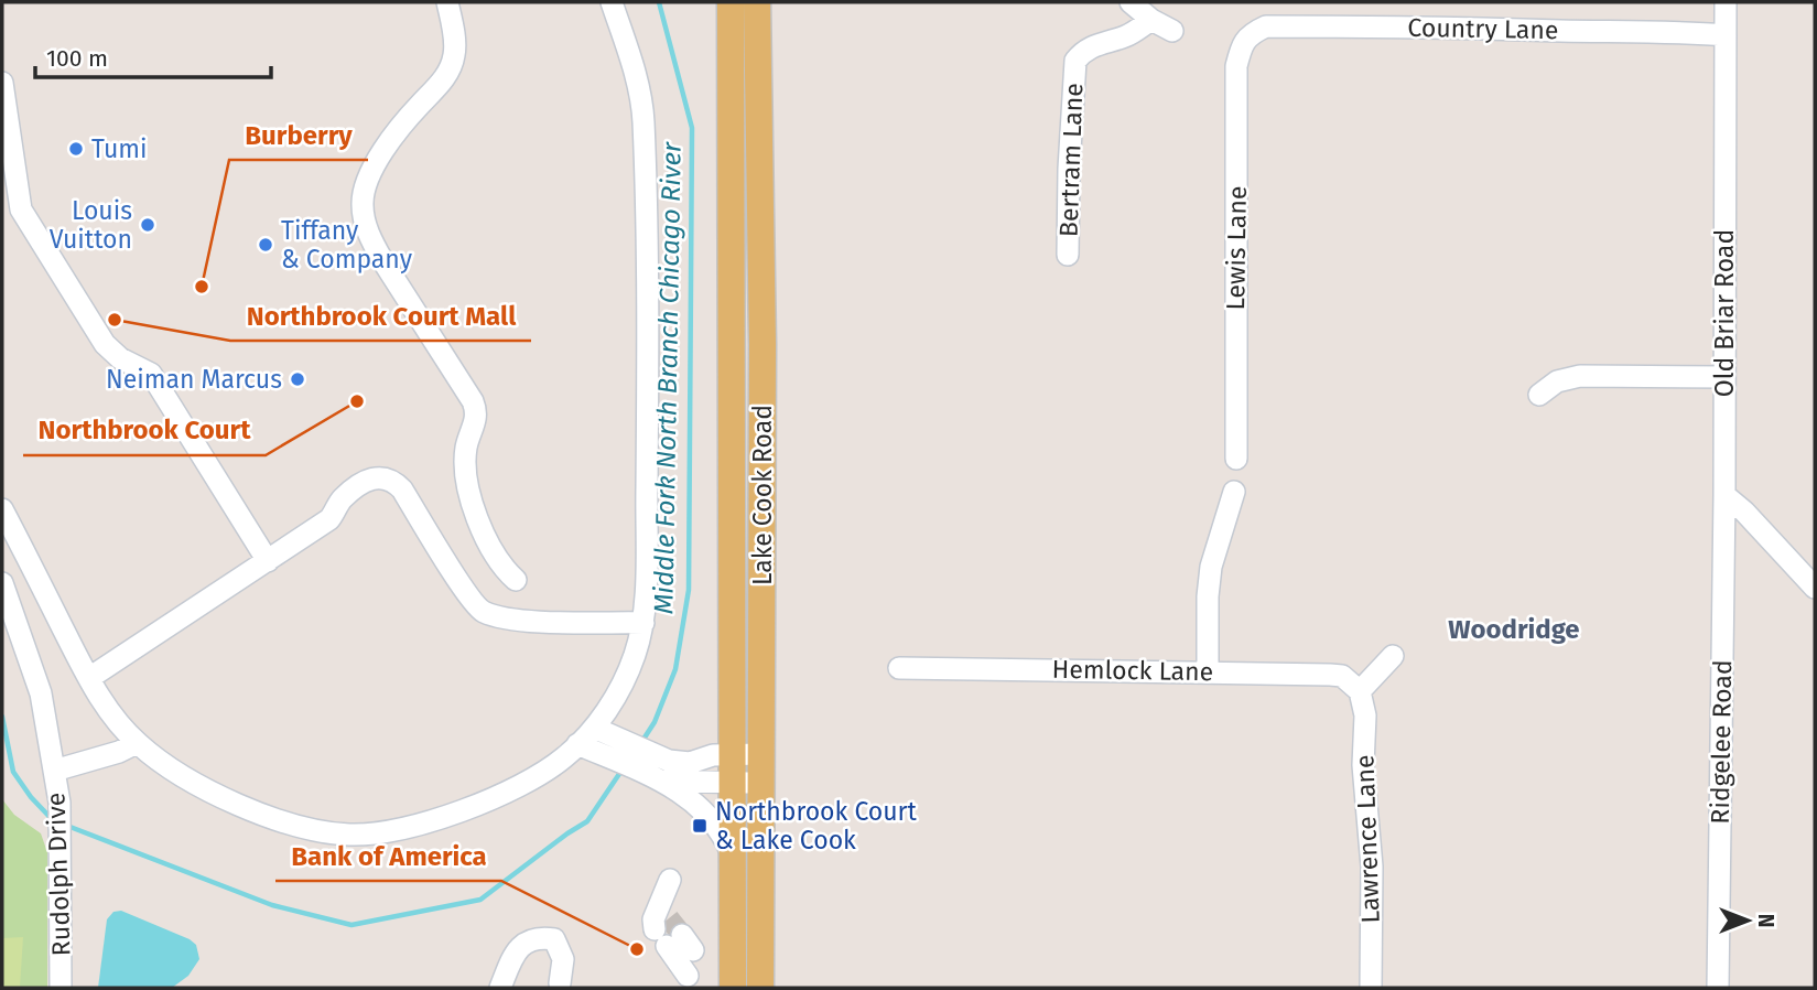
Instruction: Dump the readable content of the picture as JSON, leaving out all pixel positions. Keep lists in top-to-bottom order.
{
  "streets": {
    "main road": ["Lake Cook Road"],
    "street": [
      "Country Lane",
      "Bertram Lane",
      "Lewis Lane",
      "Old Briar Road",
      "Hemlock Lane",
      "Ridgelee Road",
      "Lawrence Lane",
      "Rudolph Drive"
    ]
  },
  "crossings": [
    ["Country Lane", "Lewis Lane"],
    ["Country Lane", "Old Briar Road"],
    ["Old Briar Road", "Ridgelee Road"],
    ["Hemlock Lane", "Lawrence Lane"]
  ],
  "districts": ["Woodridge"],
  "water": ["Middle Fork North Branch Chicago River"],
  "places": {
    "other": [
      "Tumi",
      "Louis Vuitton",
      "Tiffany & Company",
      "Burberry",
      "Northbrook Court Mall",
      "Neiman Marcus",
      "Northbrook Court",
      "Bank of America"
    ],
    "transit": ["Northbrook Court & Lake Cook"]
  },
  "scale_bar": "100 m",
  "north": "right"
}
